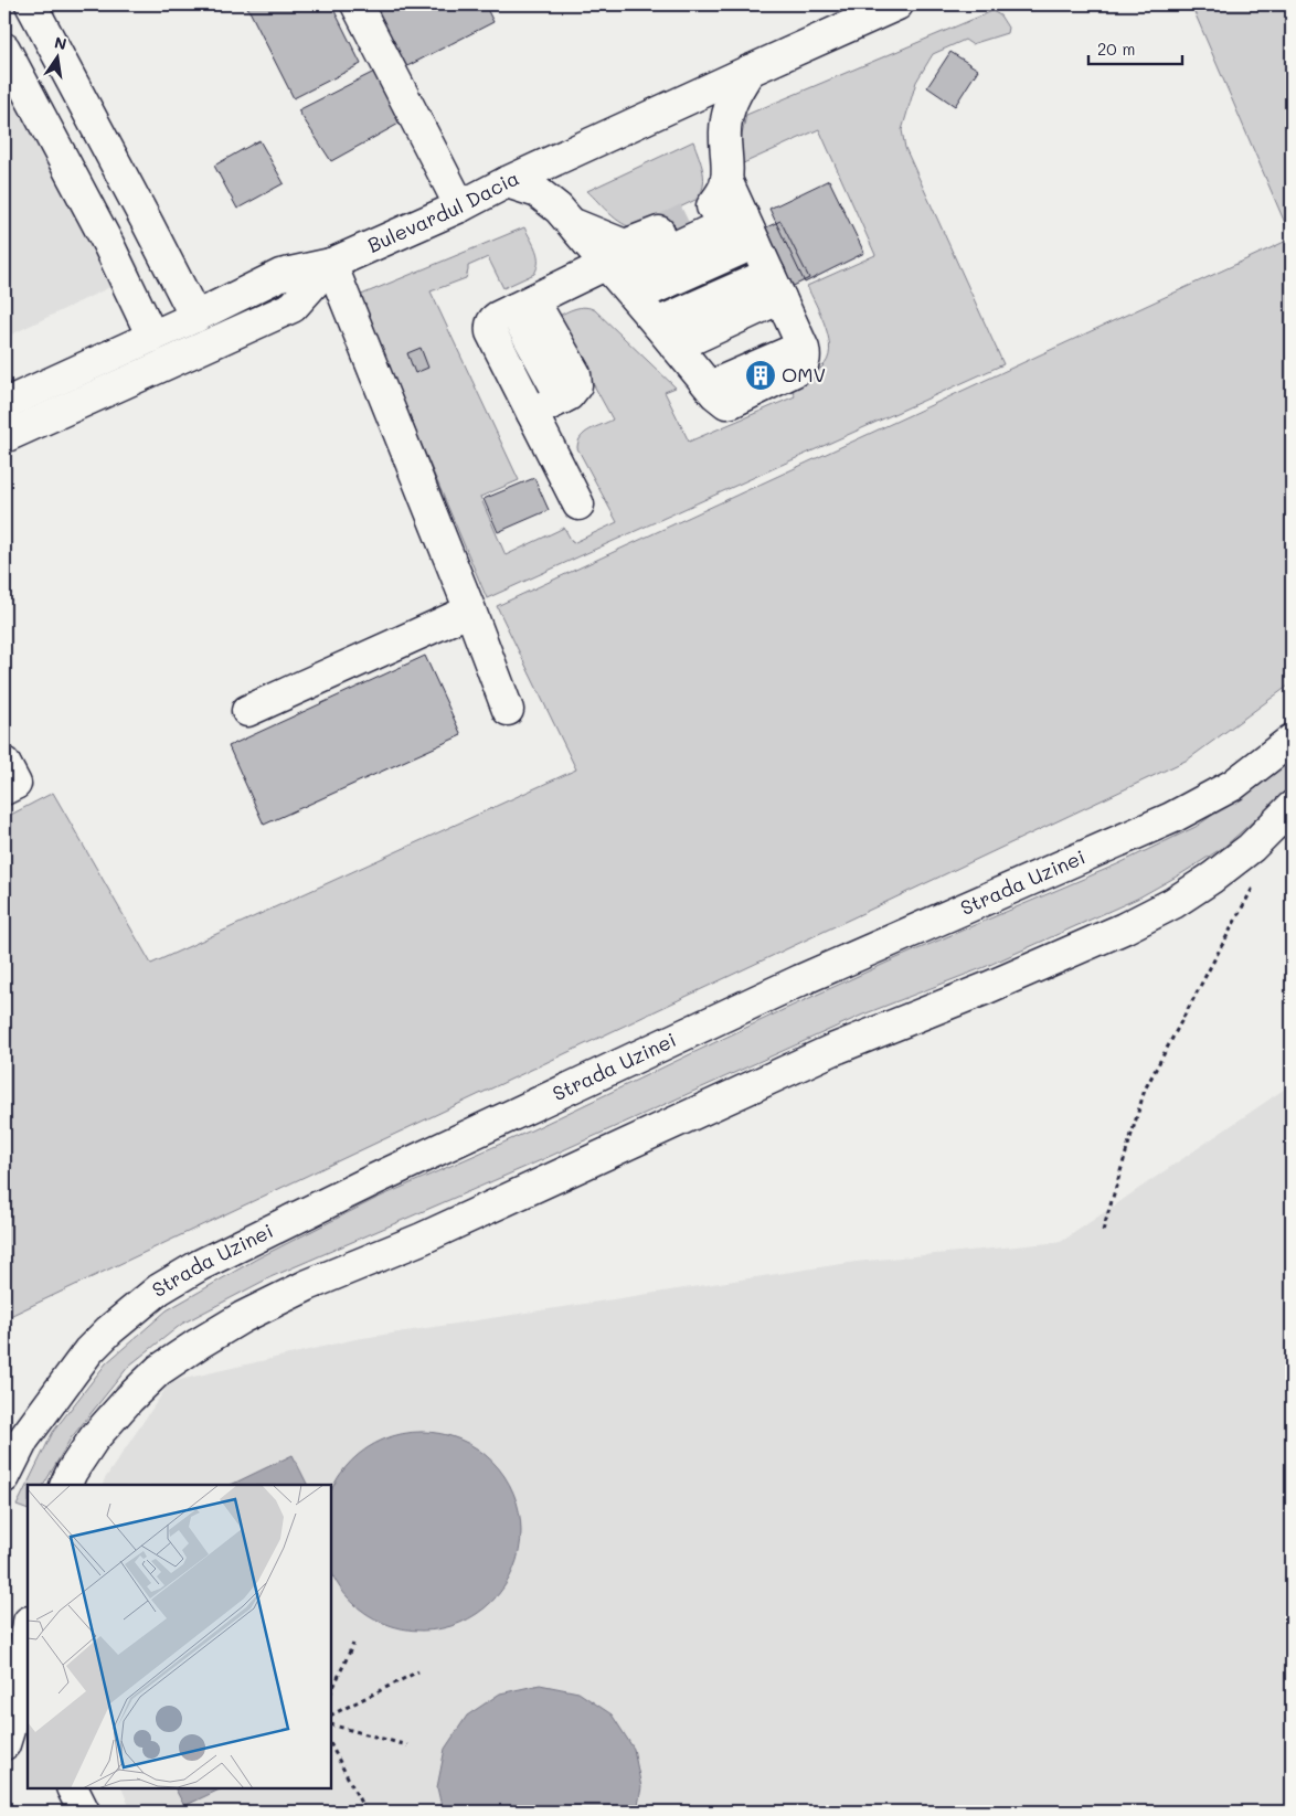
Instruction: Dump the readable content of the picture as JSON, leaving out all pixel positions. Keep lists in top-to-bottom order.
{
  "streets": {
    "main road": ["Bulevardul Dacia", "Strada Uzinei"]
  },
  "places": {
    "building": ["OMV"]
  },
  "scale_bar": "20 m",
  "north": "top"
}
